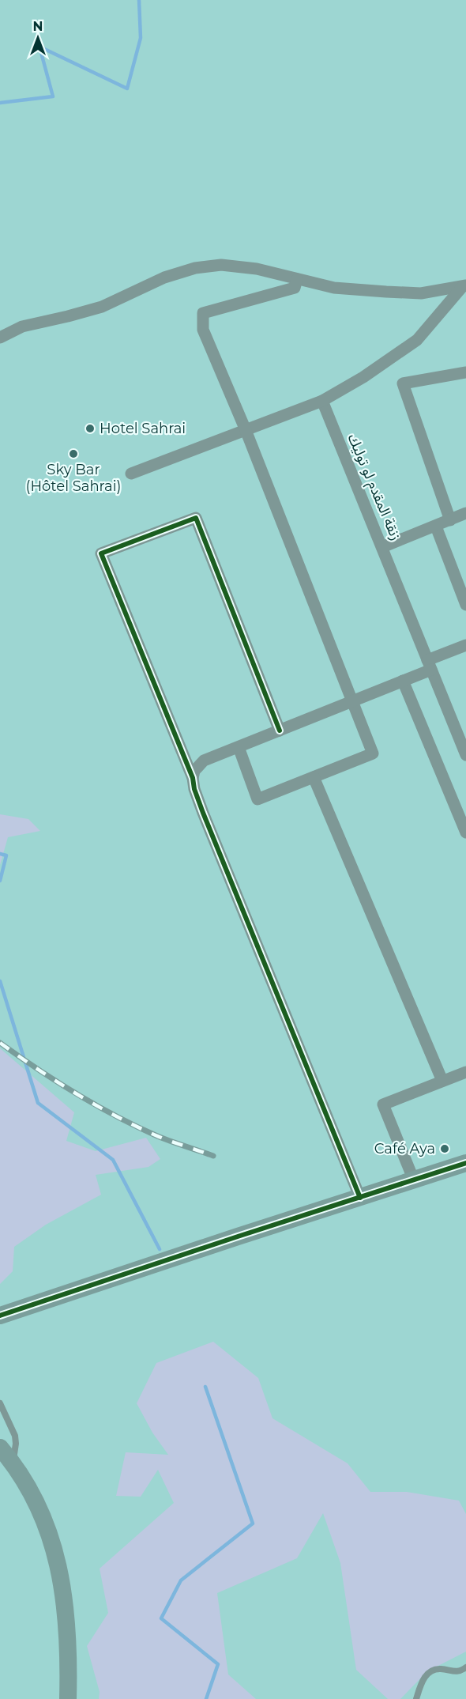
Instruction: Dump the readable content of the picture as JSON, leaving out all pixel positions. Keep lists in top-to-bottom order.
{
  "streets": {
    "street": ["زنقة المقدم لو توليك"]
  },
  "places": ["Hotel Sahrai", "Sky Bar (Hôtel Sahrai)", "Café Aya"],
  "north": "top"
}
